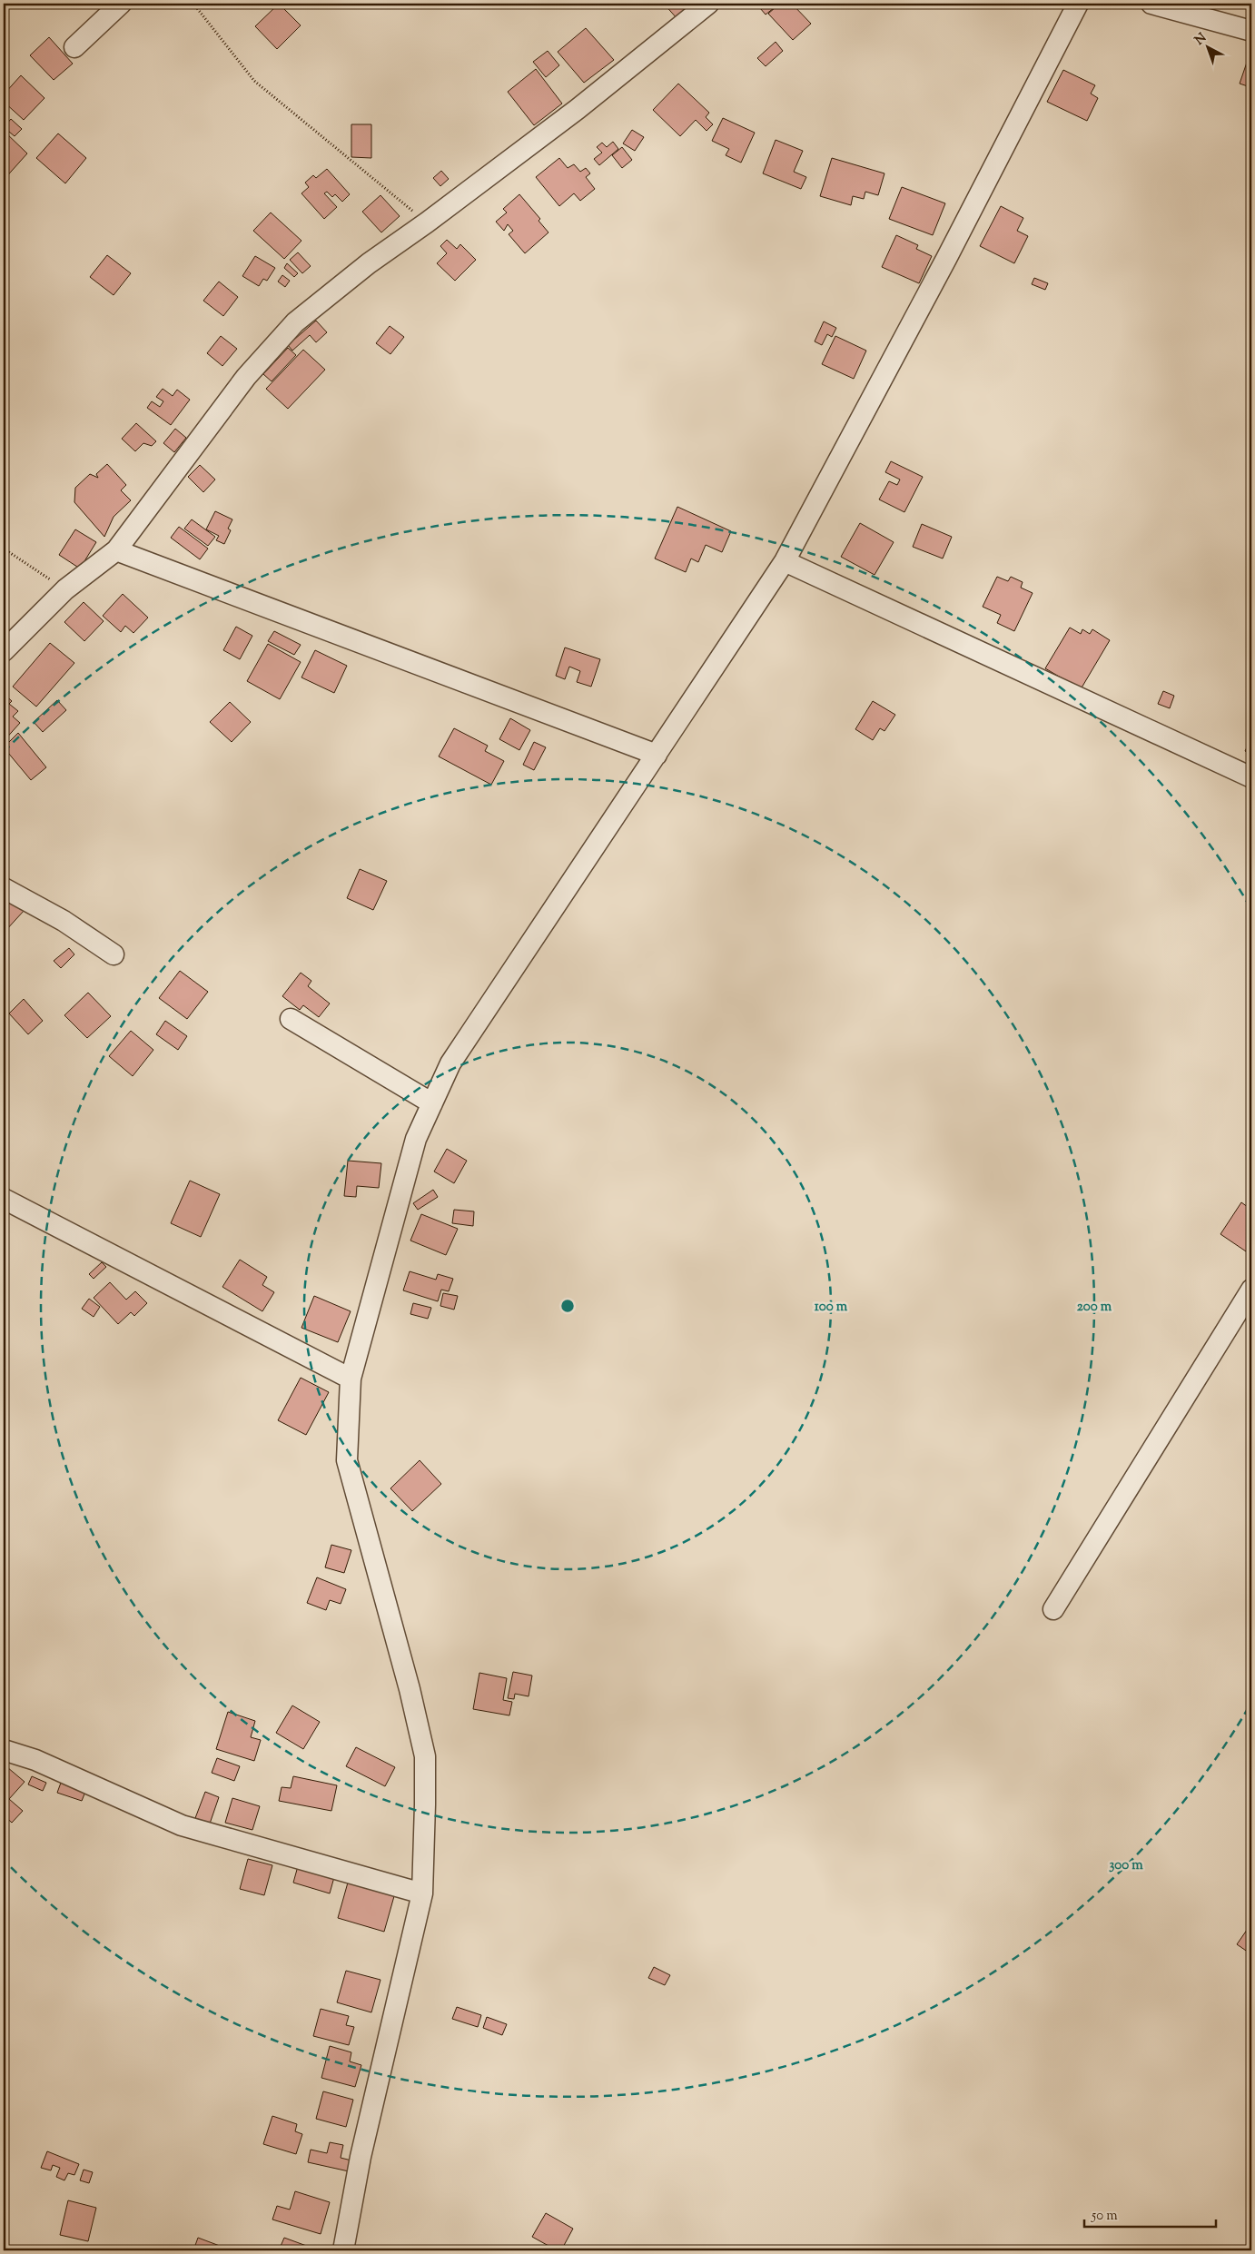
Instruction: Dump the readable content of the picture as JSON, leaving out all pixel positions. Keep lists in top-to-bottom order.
{
  "scale_bar": "50 m",
  "north": "top left",
  "rings": ["100 m", "200 m", "300 m"]
}
